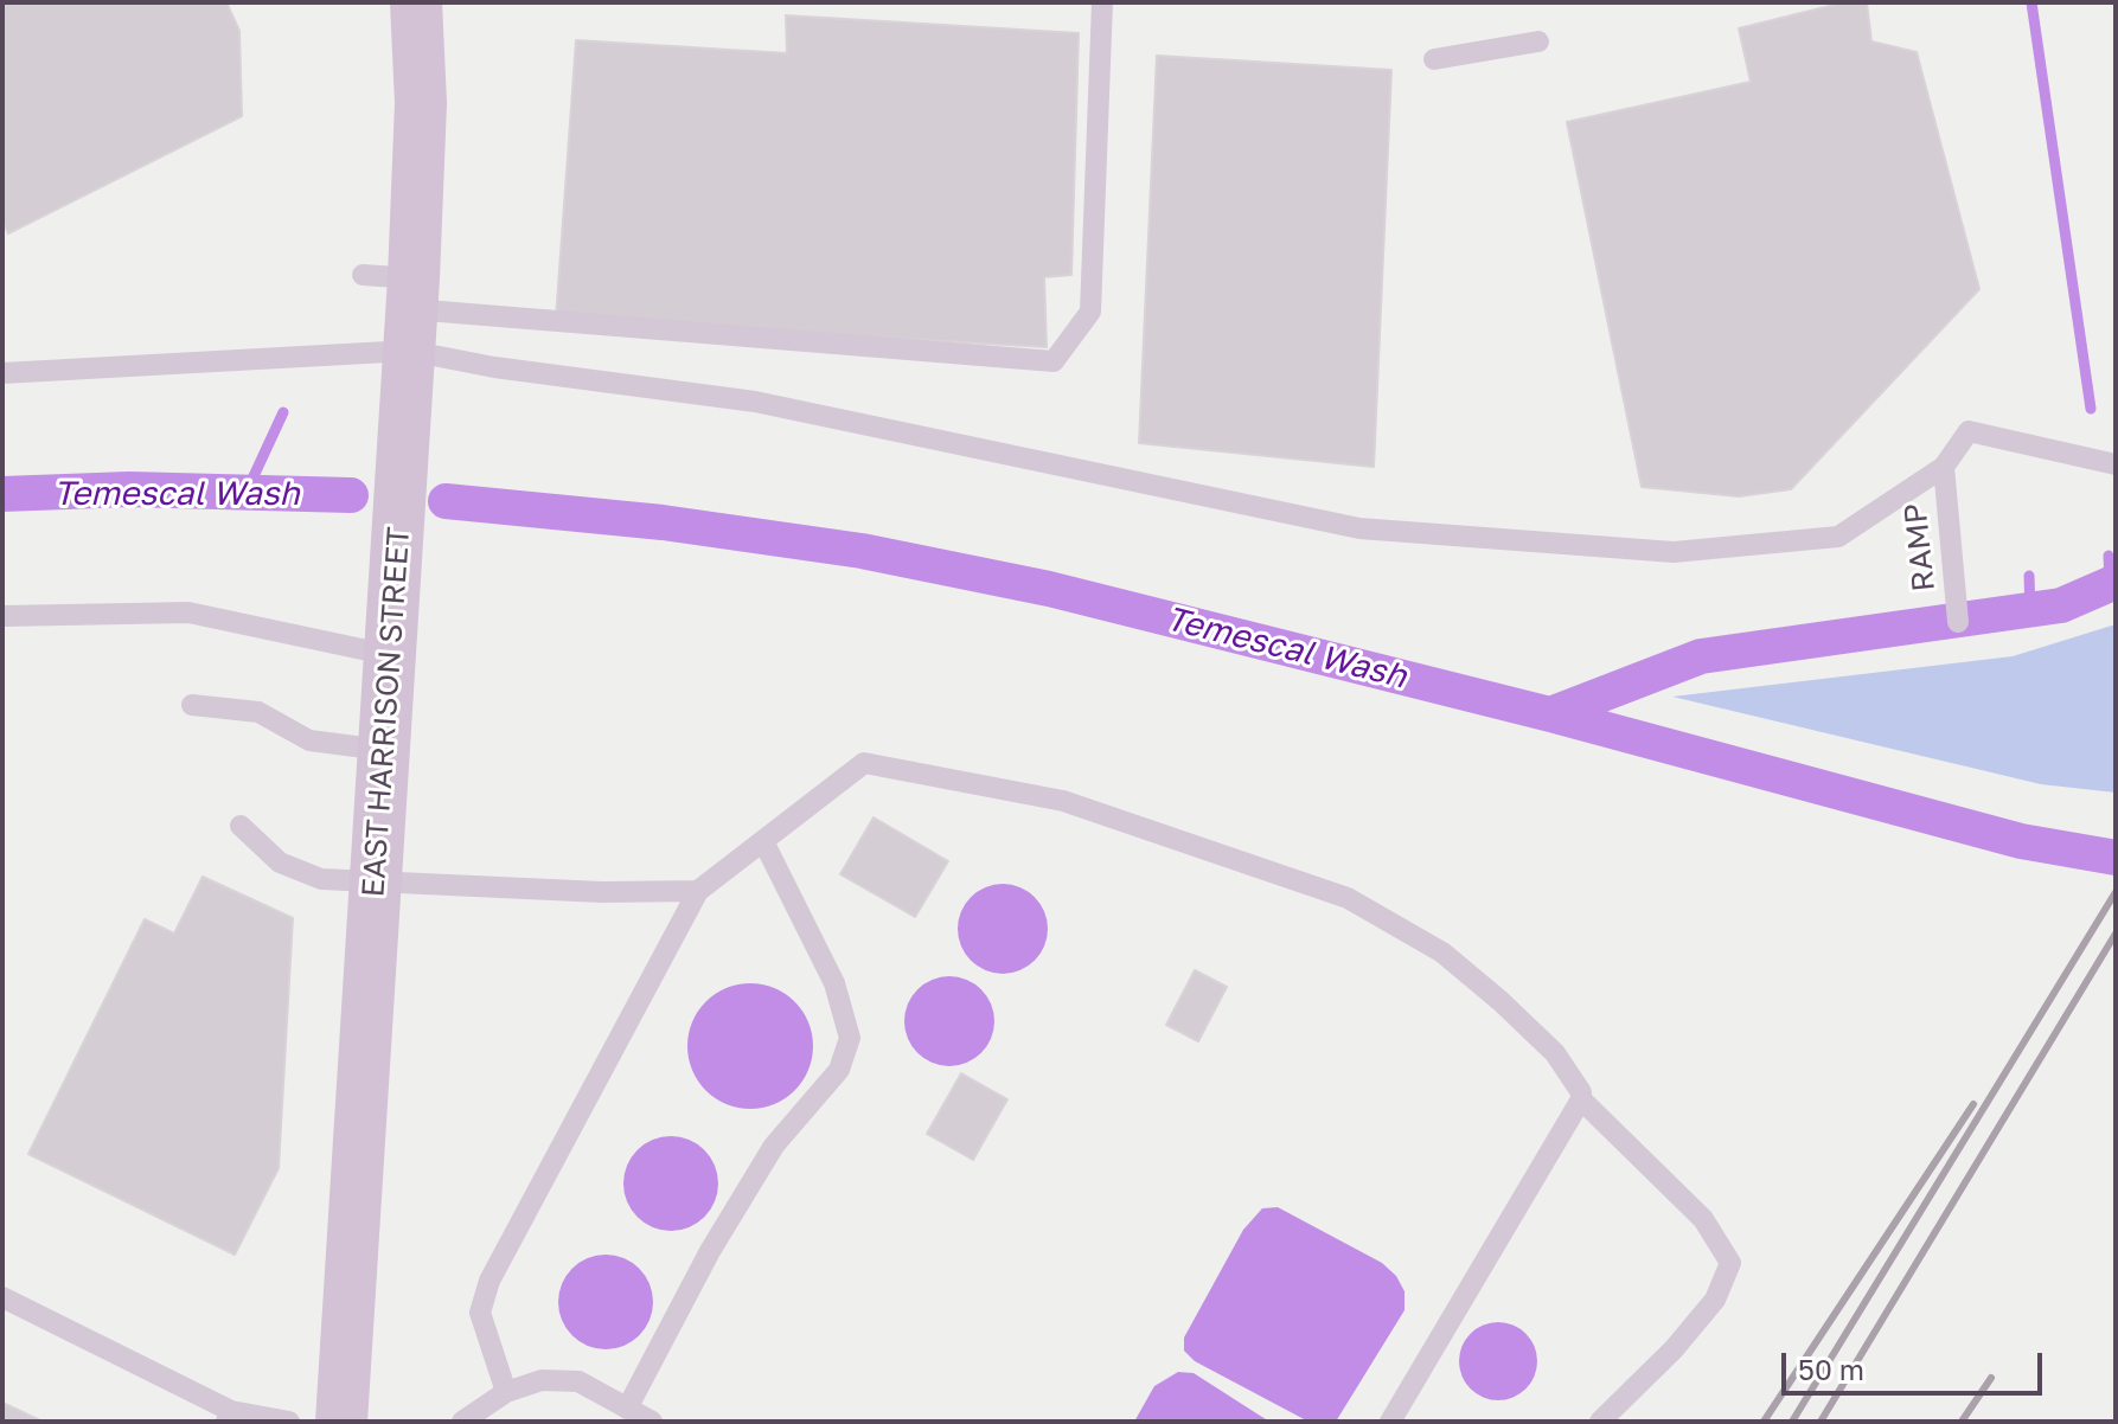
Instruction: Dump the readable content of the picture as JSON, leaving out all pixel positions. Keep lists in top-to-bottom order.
{
  "streets": {
    "street": ["EAST HARRISON STREET"],
    "lane": ["RAMP"]
  },
  "water": ["Temescal Wash"],
  "scale_bar": "50 m"
}
